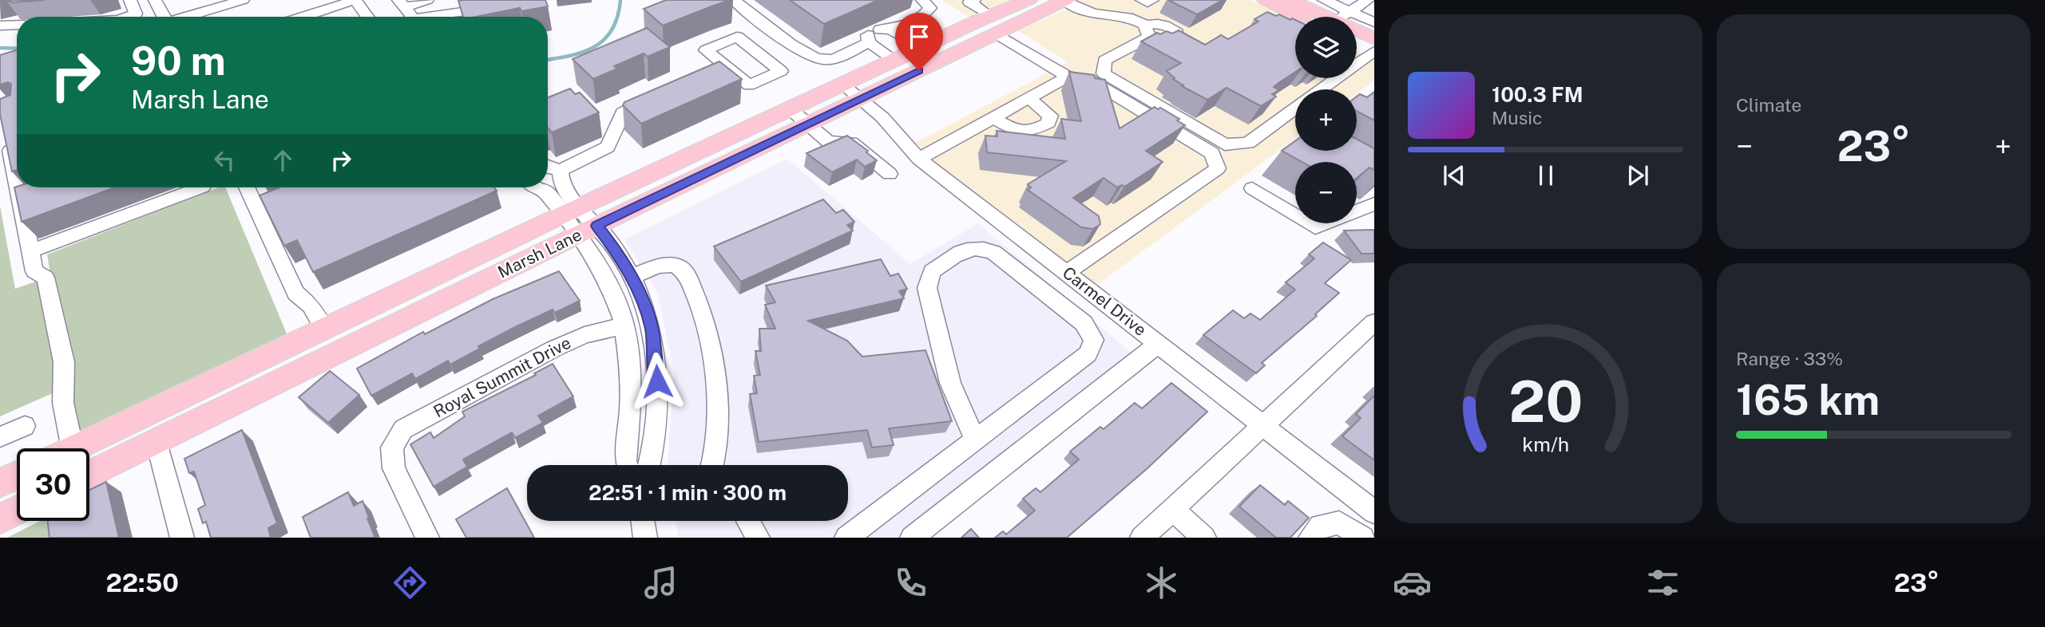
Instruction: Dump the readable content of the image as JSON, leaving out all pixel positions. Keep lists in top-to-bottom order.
{
  "streets": {
    "main road": ["Marsh Lane"],
    "street": ["Carmel Drive", "Royal Summit Drive"]
  },
  "crossings": [
    ["Marsh Lane", "Carmel Drive"]
  ],
  "page": {
    "tile": [
      "Climate",
      ["Range · 33%", "165 km"]
    ],
    "map_buttons": ["+", "−"],
    "turn": ["90 m", "Marsh Lane"],
    "song": ["100.3 FM", "Music"],
    "heat": ["−", "23°", "+"],
    "limit": "30",
    "trip": "22:51 · 1 min · 300 m",
    "tabs": ["22:50", "23°"],
    "gauge": ["20", "km/h"]
  }
}
